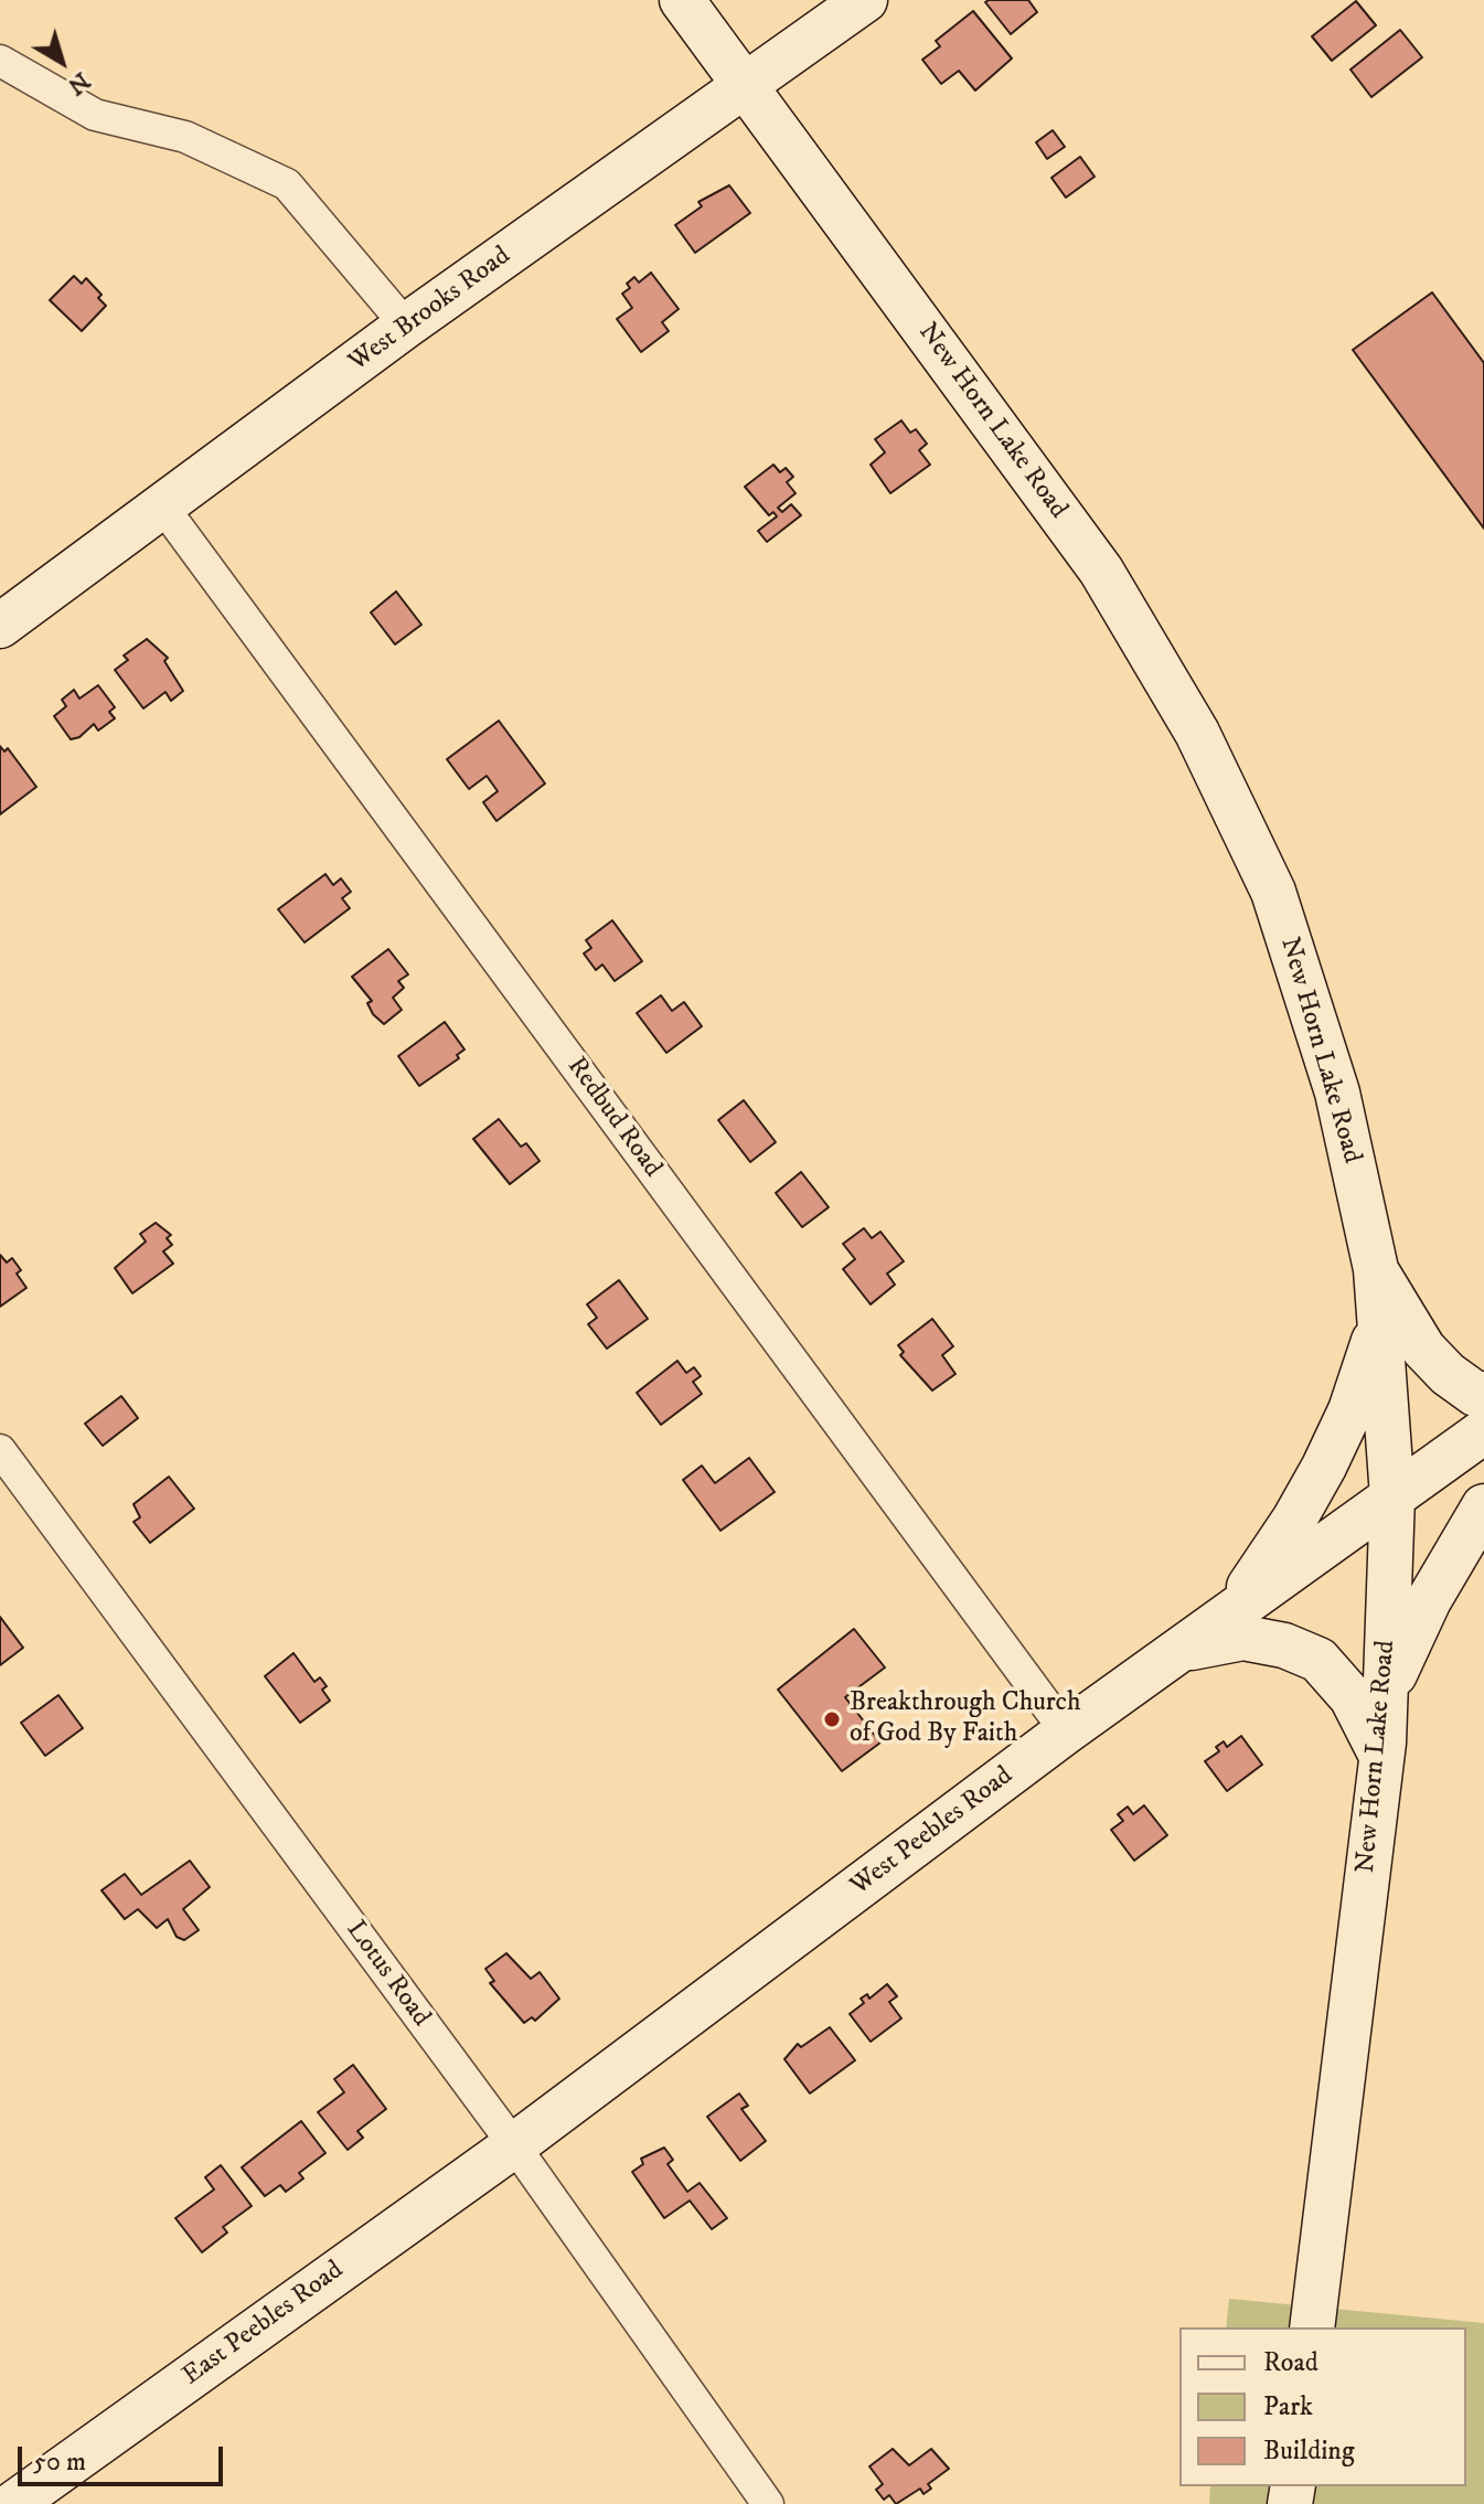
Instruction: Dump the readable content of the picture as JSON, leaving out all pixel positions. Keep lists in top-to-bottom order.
{
  "streets": {
    "main road": [
      "West Brooks Road",
      "New Horn Lake Road",
      "West Peebles Road",
      "East Peebles Road"
    ],
    "street": ["Redbud Road", "Lotus Road"]
  },
  "crossings": [
    ["West Brooks Road", "New Horn Lake Road"],
    ["West Brooks Road", "Redbud Road"],
    ["New Horn Lake Road", "West Peebles Road"],
    ["Redbud Road", "West Peebles Road"],
    ["West Peebles Road", "Lotus Road"],
    ["West Peebles Road", "East Peebles Road"],
    ["Lotus Road", "East Peebles Road"]
  ],
  "places": ["Breakthrough Church of God By Faith"],
  "legend": ["Road", "Park", "Building"],
  "scale_bar": "50 m",
  "north": "bottom right"
}
